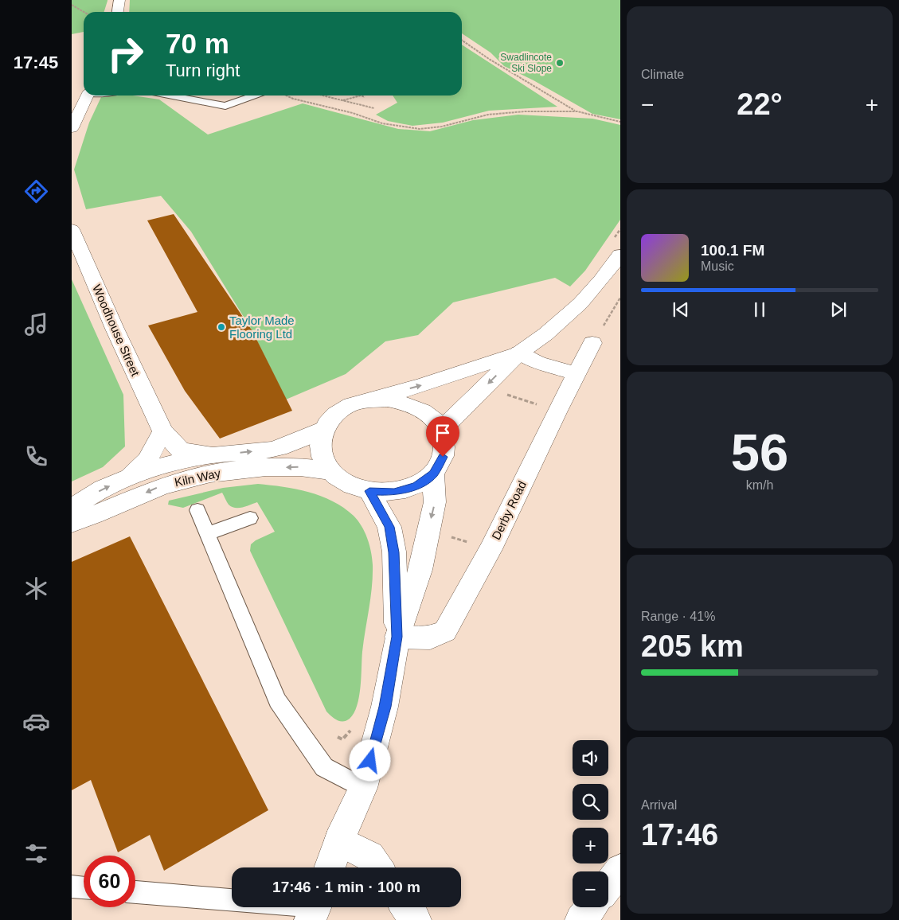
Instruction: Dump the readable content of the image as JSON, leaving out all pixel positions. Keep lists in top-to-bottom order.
{
  "streets": {
    "street": ["Woodhouse Street", "Kiln Way", "Derby Road"]
  },
  "places": ["Swadlincote Ski Slope", "Taylor Made Flooring Ltd"],
  "page": {
    "tabs": "17:45",
    "tile": [
      "Climate",
      ["56", "km/h"],
      ["Range · 41%", "205 km"],
      ["Arrival", "17:46"]
    ],
    "turn": ["70 m", "Turn right"],
    "heat": ["−", "22°", "+"],
    "song": ["100.1 FM", "Music"],
    "map_buttons": ["+", "−"],
    "limit": "60",
    "trip": "17:46 · 1 min · 100 m"
  }
}
